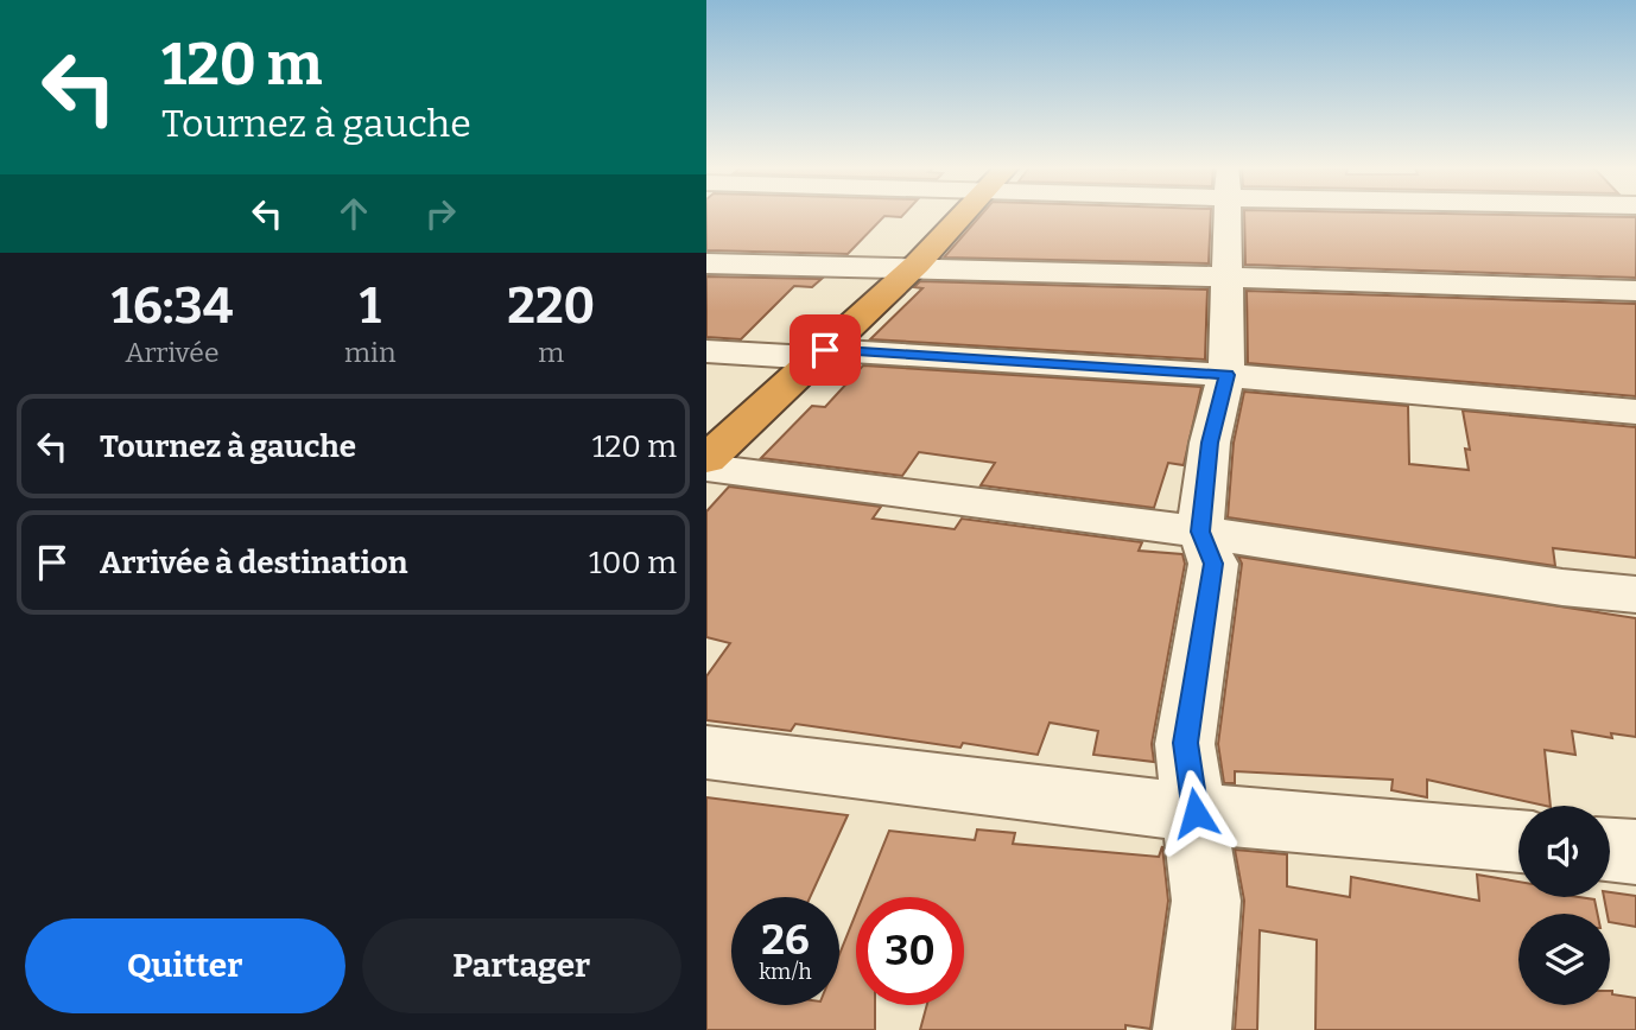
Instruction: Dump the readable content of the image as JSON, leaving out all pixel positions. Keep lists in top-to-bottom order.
{
  "page": {
    "turn": ["120 m", "Tournez à gauche"],
    "eta": [
      "16:34",
      "Arrivée",
      "1",
      "min",
      "220",
      "m"
    ],
    "list": [
      {
        "name": "Tournez à gauche",
        "value": "120 m"
      },
      {
        "name": "Arrivée à destination",
        "value": "100 m"
      }
    ],
    "speed": "26 km/h",
    "limit": "30",
    "buttons": ["Quitter", "Partager"]
  }
}
